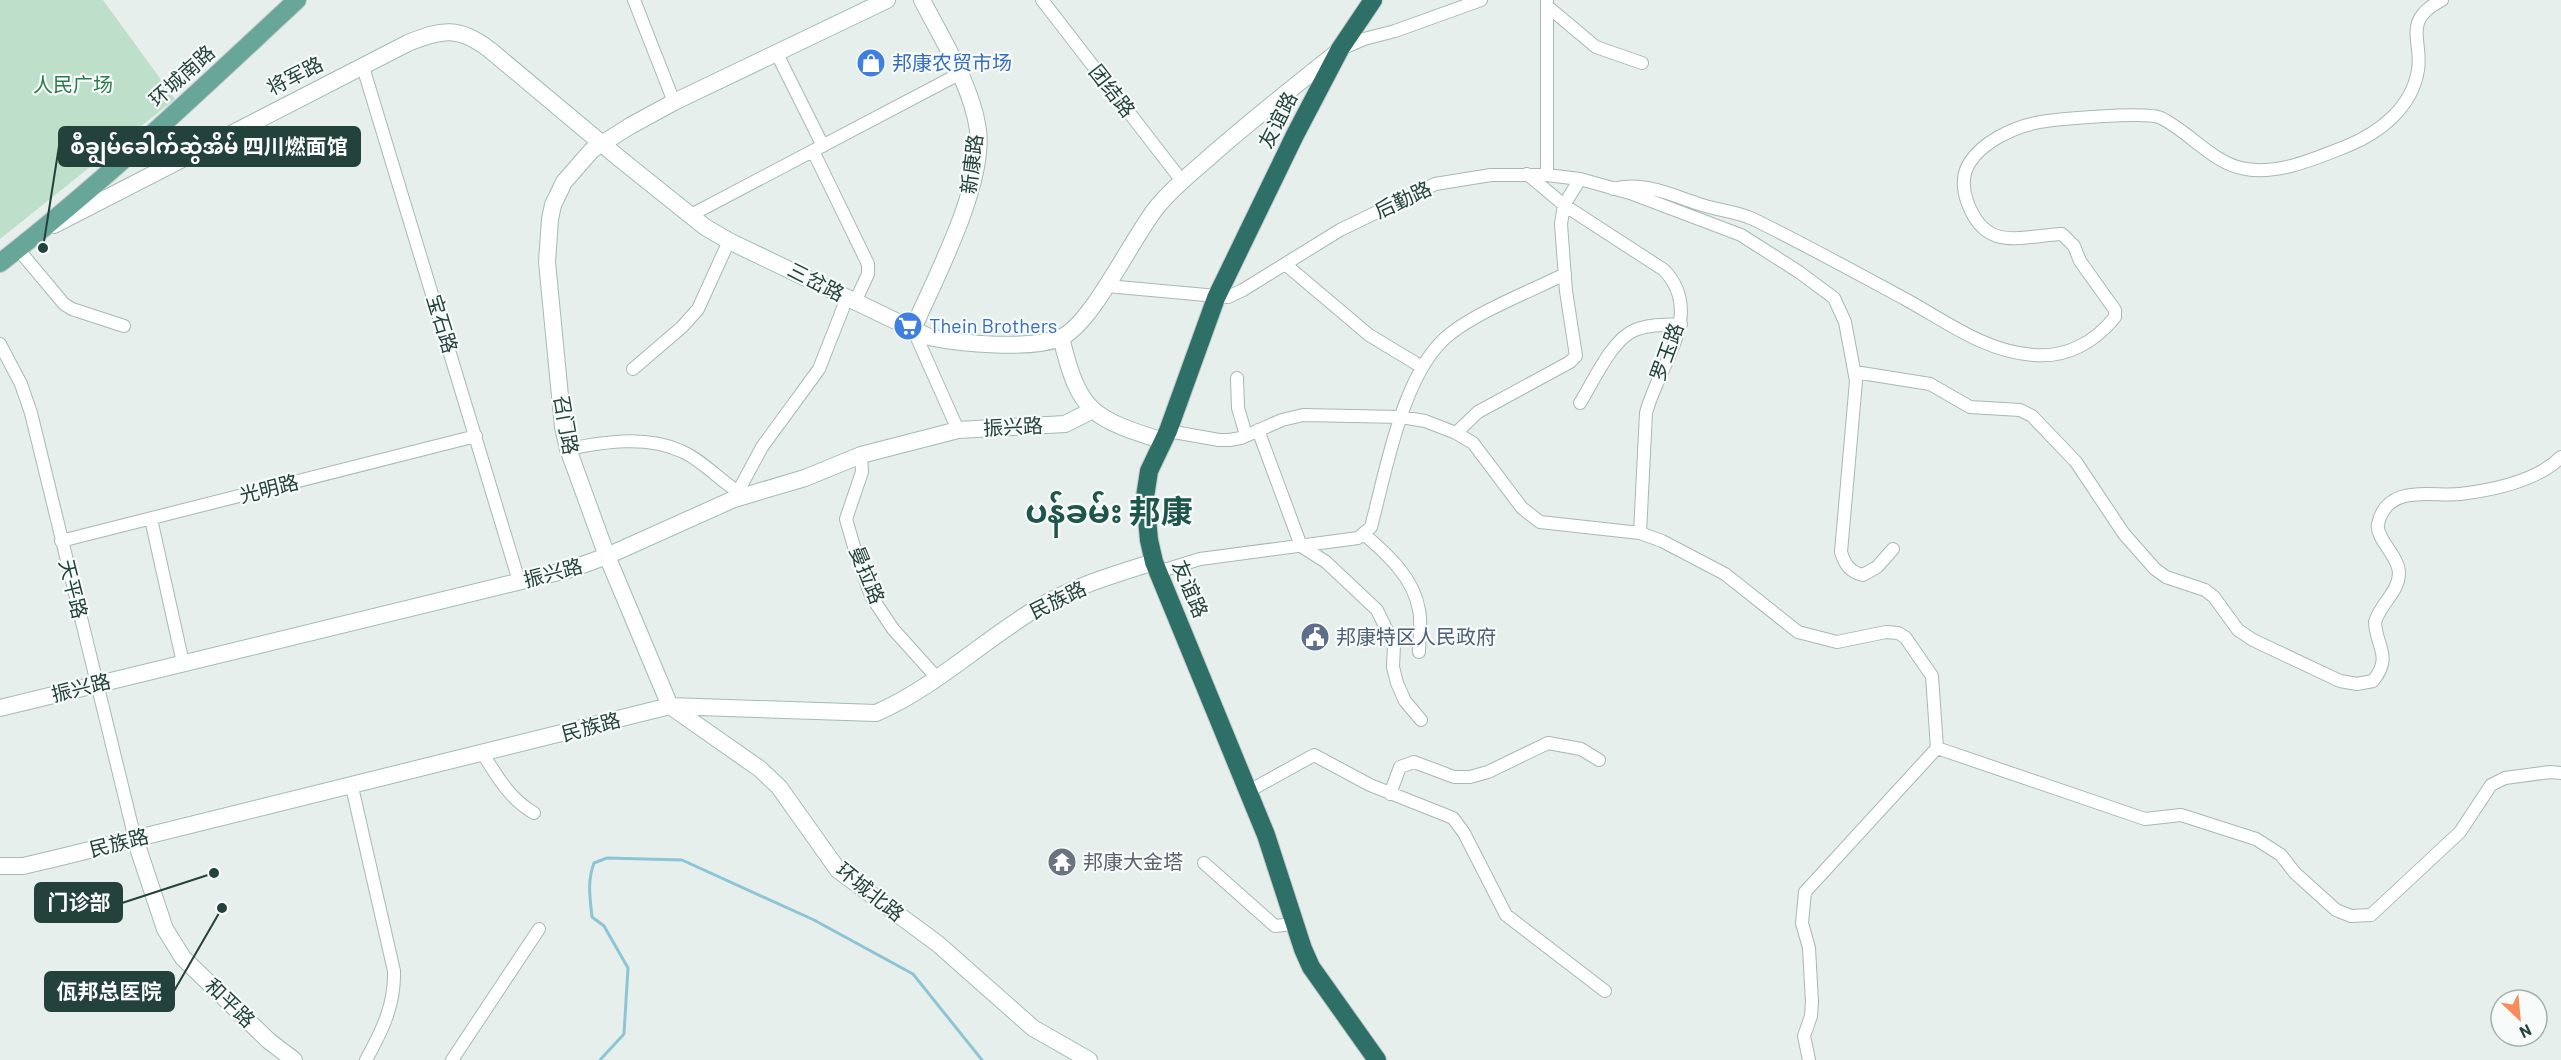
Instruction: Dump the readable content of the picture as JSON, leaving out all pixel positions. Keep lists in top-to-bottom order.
{
  "streets": {
    "highway": ["友谊路"],
    "main road": [
      "环城南路",
      "将军路",
      "新康路",
      "三岔路",
      "召门路",
      "振兴路",
      "民族路",
      "环城北路",
      "和平路"
    ],
    "street": [
      "团结路",
      "后勤路",
      "宝石路",
      "罗玉路",
      "光明路",
      "曼拉路",
      "天平路"
    ]
  },
  "crossings": [
    ["环城南路", "将军路"],
    ["将军路", "三岔路"],
    ["将军路", "宝石路"],
    ["将军路", "召门路"],
    ["友谊路", "后勤路"],
    ["友谊路", "民族路"],
    ["新康路", "三岔路"],
    ["后勤路", "罗玉路"],
    ["三岔路", "召门路"],
    ["宝石路", "振兴路"],
    ["宝石路", "光明路"],
    ["召门路", "振兴路"],
    ["召门路", "民族路"],
    ["召门路", "环城北路"],
    ["振兴路", "曼拉路"],
    ["振兴路", "天平路"],
    ["光明路", "天平路"],
    ["曼拉路", "民族路"],
    ["天平路", "民族路"],
    ["天平路", "和平路"],
    ["民族路", "环城北路"],
    ["民族路", "和平路"]
  ],
  "districts": ["ပန်ခမ်း 邦康"],
  "parks": ["人民广场"],
  "places": {
    "shop": ["邦康农贸市场"],
    "other": ["စီချွမ်ခေါက်ဆွဲအိမ် 四川燃面馆", "门诊部", "佤邦总医院"],
    "supermarket": ["Thein Brothers"],
    "public building": ["邦康特区人民政府"],
    "temple": ["邦康大金塔"]
  },
  "north": "bottom right"
}
